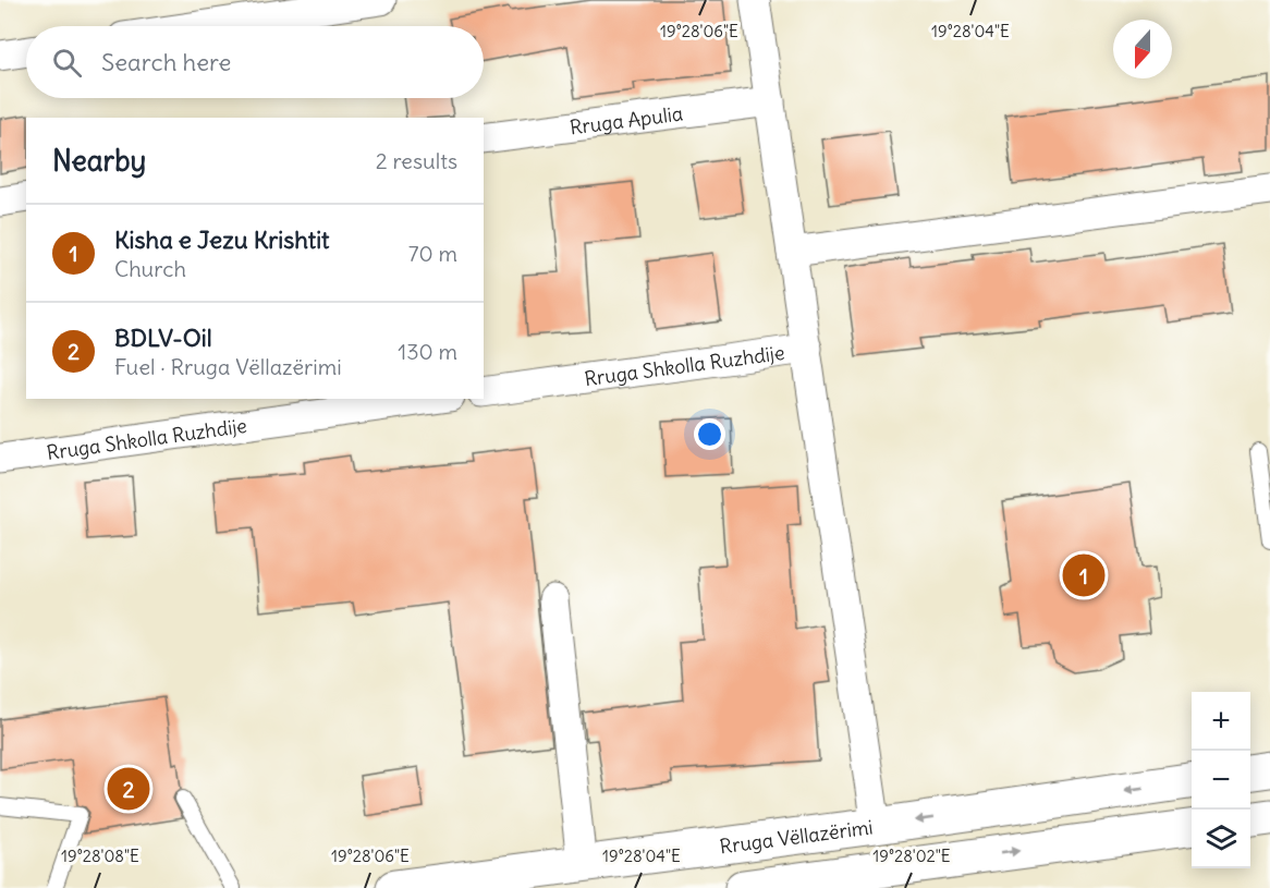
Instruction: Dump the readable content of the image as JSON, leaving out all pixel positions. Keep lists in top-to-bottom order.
{
  "streets": {
    "main road": ["Rruga Vëllazërimi"],
    "street": ["Rruga Apulia", "Rruga Shkolla Ruzhdije"]
  },
  "north": "bottom",
  "page": {
    "search": "Search here",
    "heading": ["Nearby", "2 results"],
    "list": [
      {
        "mark": "1",
        "name": "Kisha e Jezu Krishtit",
        "note": "Church",
        "value": "70 m"
      },
      {
        "mark": "2",
        "name": "BDLV-Oil",
        "note": "Fuel · Rruga Vëllazërimi",
        "value": "130 m"
      }
    ],
    "pins": ["1", "2"],
    "map_buttons": ["+", "−"]
  },
  "coordinates": [
    "19°28'06\"E",
    "19°28'04\"E",
    "19°28'08\"E",
    "19°28'02\"E"
  ]
}
